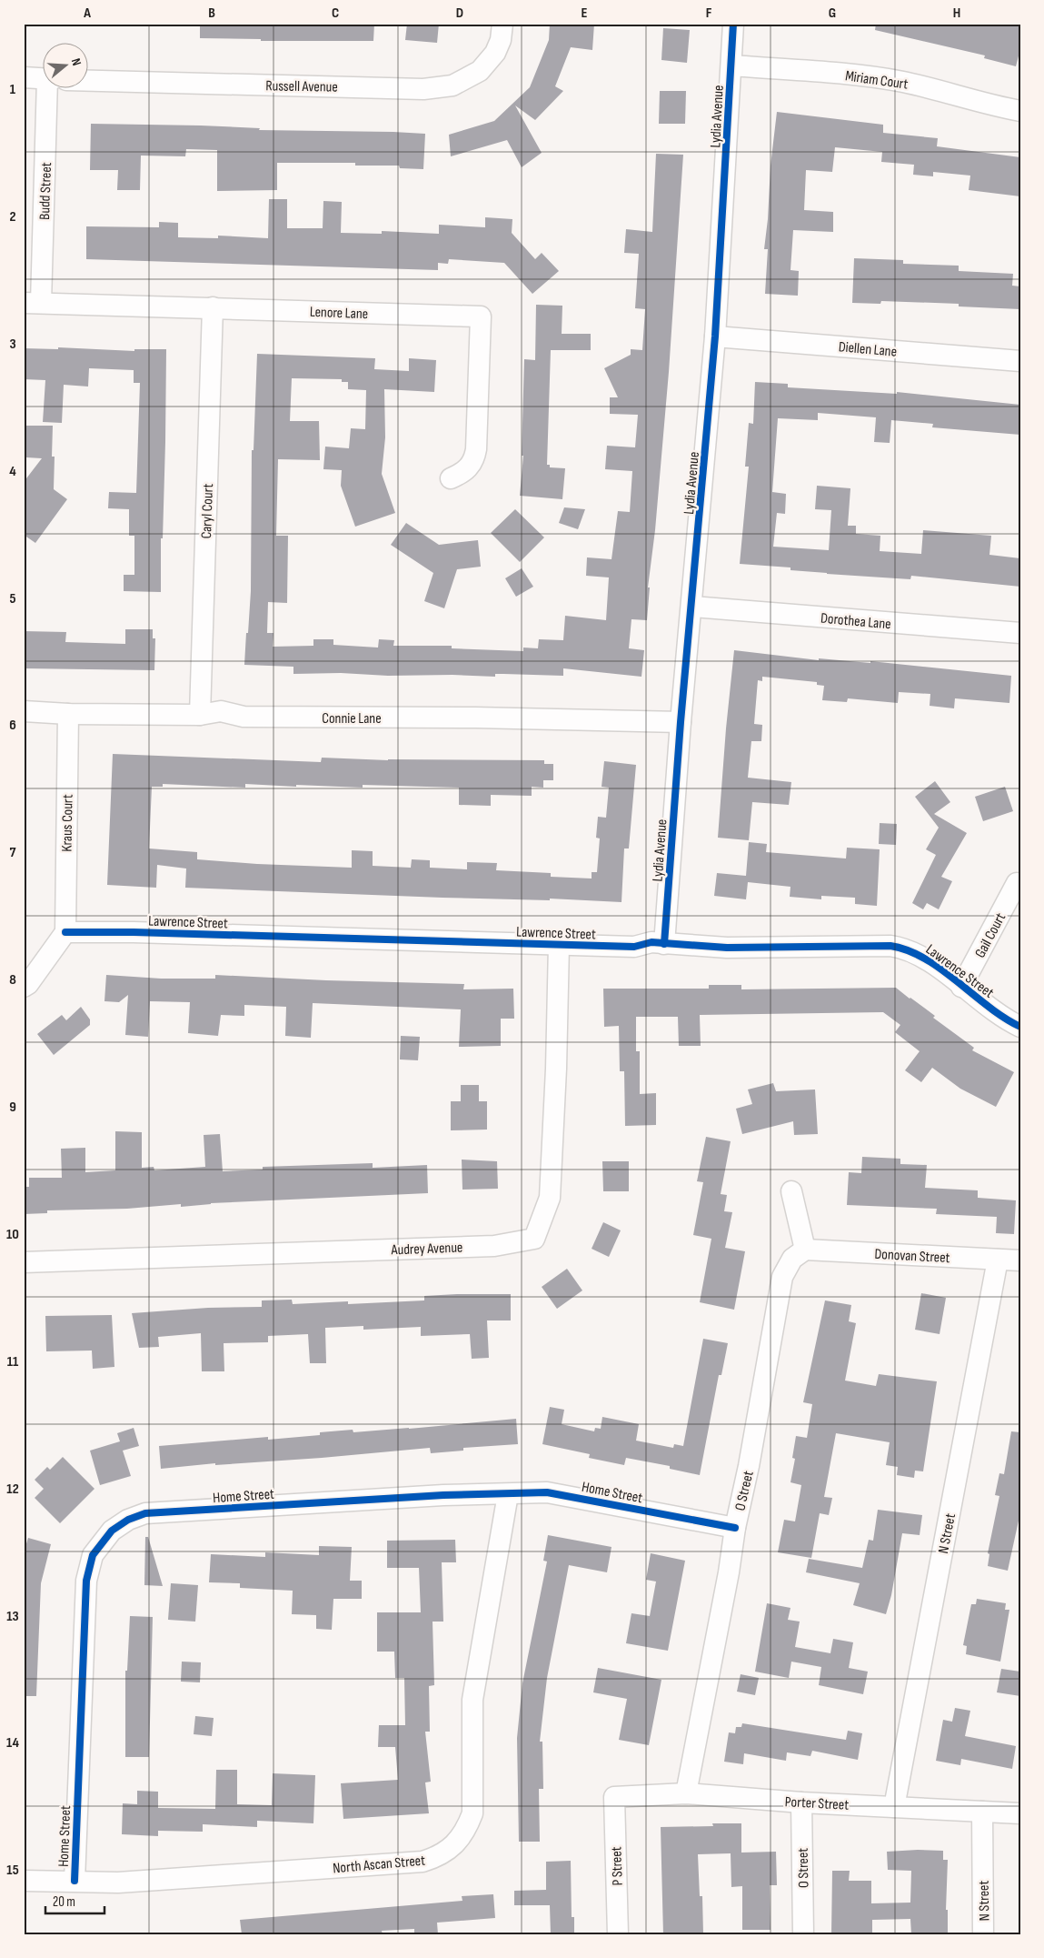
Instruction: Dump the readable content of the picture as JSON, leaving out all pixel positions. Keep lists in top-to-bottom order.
{
  "streets": {
    "street": [
      "Miriam Court",
      "Russell Avenue",
      "Lydia Avenue",
      "Budd Street",
      "Lenore Lane",
      "Diellen Lane",
      "Caryl Court",
      "Dorothea Lane",
      "Connie Lane",
      "Kraus Court",
      "Lawrence Street",
      "Gail Court",
      "Audrey Avenue",
      "Donovan Street",
      "O Street",
      "Home Street",
      "N Street",
      "Porter Street",
      "North Ascan Street",
      "P Street"
    ]
  },
  "crossings": [
    ["Miriam Court", "Lydia Avenue"],
    ["Lydia Avenue", "Diellen Lane"],
    ["Lydia Avenue", "Dorothea Lane"],
    ["Lydia Avenue", "Connie Lane"],
    ["Lydia Avenue", "Lawrence Street"],
    ["Budd Street", "Lenore Lane"],
    ["Lenore Lane", "Caryl Court"],
    ["Caryl Court", "Connie Lane"],
    ["Connie Lane", "Kraus Court"],
    ["Kraus Court", "Lawrence Street"],
    ["Lawrence Street", "Gail Court"],
    ["Lawrence Street", "Audrey Avenue"],
    ["Donovan Street", "O Street"],
    ["Donovan Street", "N Street"],
    ["O Street", "Home Street"],
    ["O Street", "Porter Street"],
    ["Home Street", "North Ascan Street"],
    ["N Street", "Porter Street"],
    ["Porter Street", "P Street"]
  ],
  "scale_bar": "20 m",
  "north": "right",
  "grid": {
    "columns": [
      "A",
      "B",
      "C",
      "D",
      "E",
      "F",
      "G",
      "H"
    ],
    "rows": [
      "1",
      "2",
      "3",
      "4",
      "5",
      "6",
      "7",
      "8",
      "9",
      "10",
      "11",
      "12",
      "13",
      "14",
      "15"
    ]
  }
}
